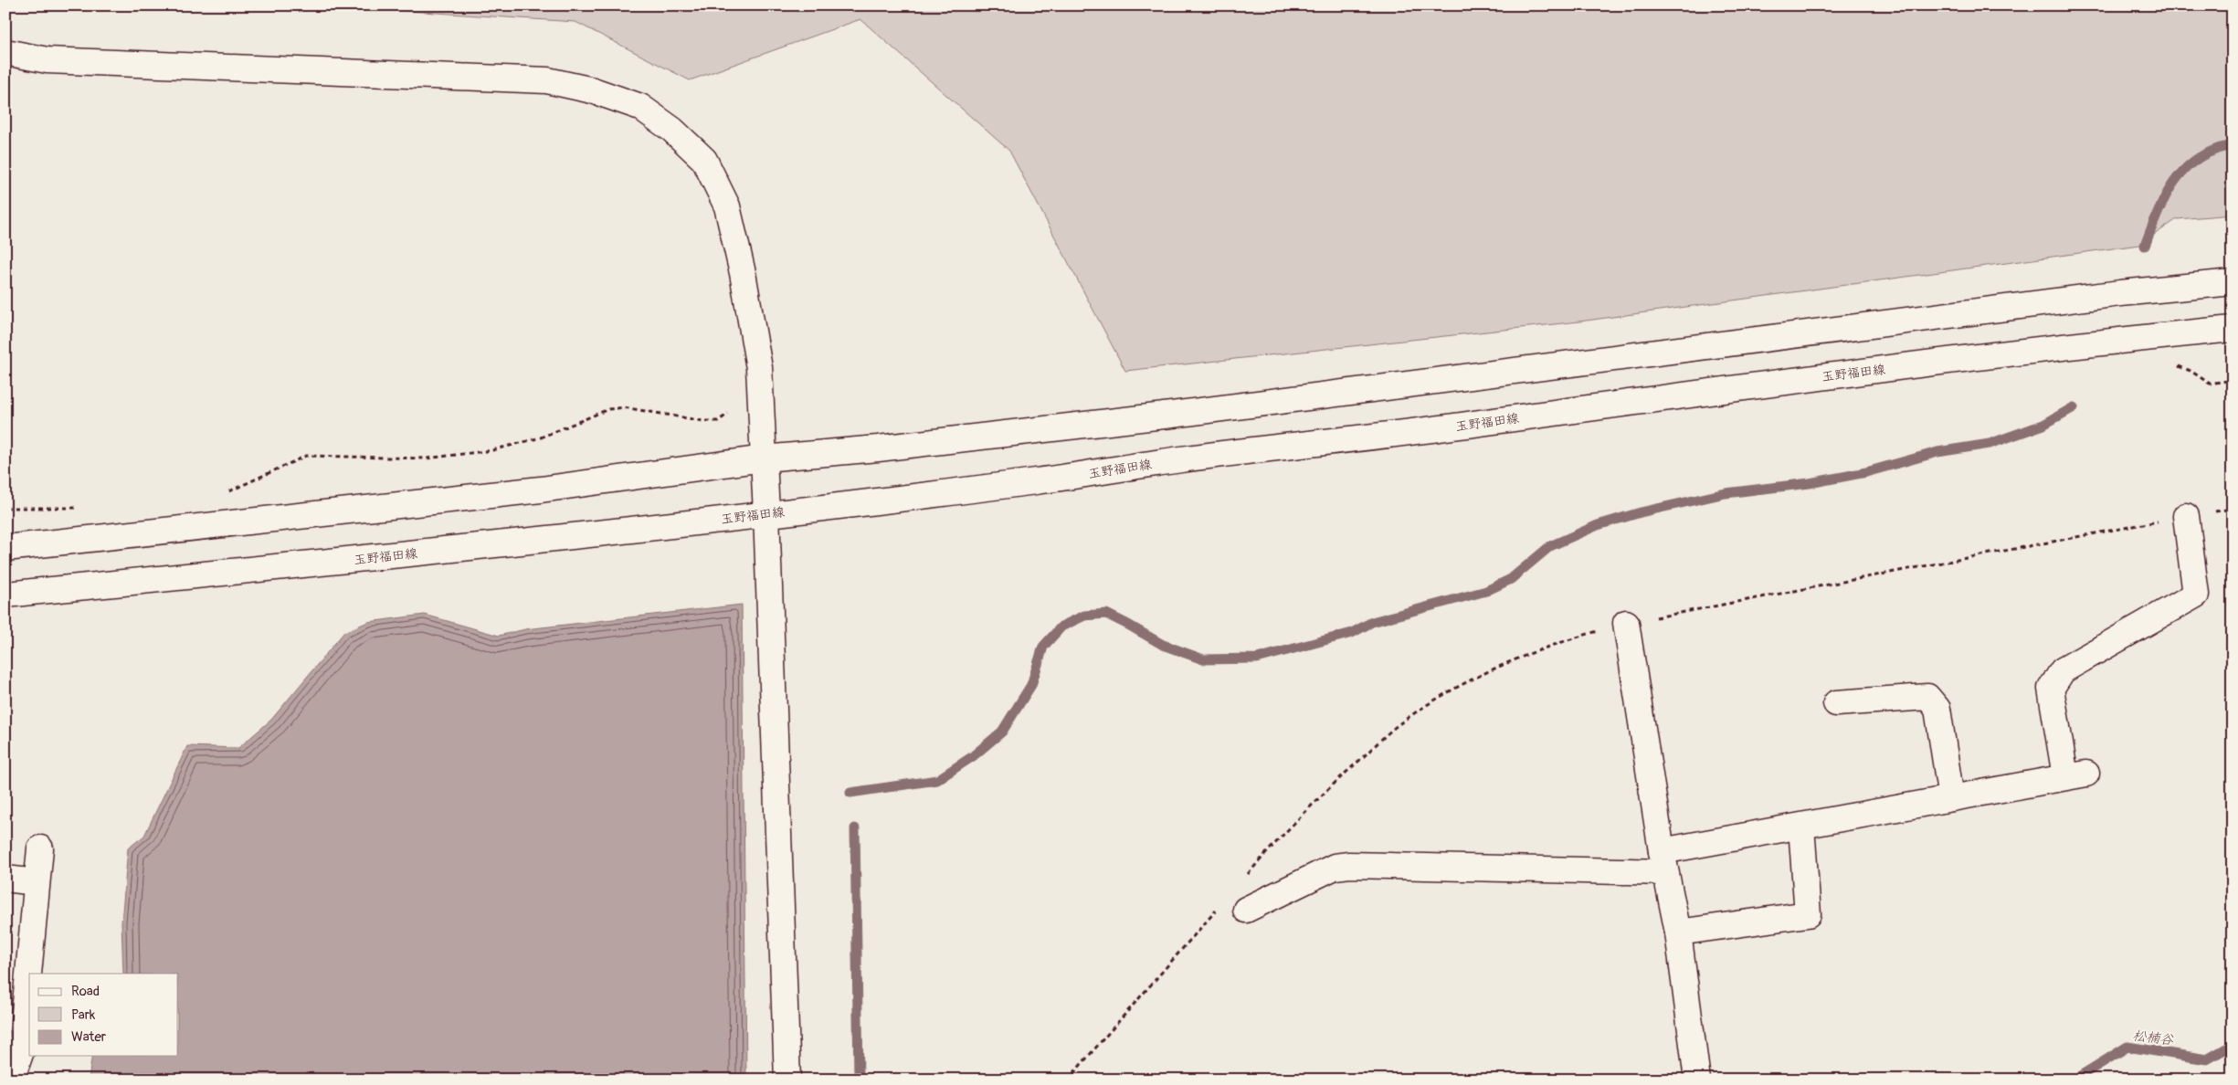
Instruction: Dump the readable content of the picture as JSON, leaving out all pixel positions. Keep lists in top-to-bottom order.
{
  "streets": {
    "main road": ["玉野福田線"]
  },
  "water": ["松楠谷"],
  "legend": ["Road", "Park", "Water"]
}
